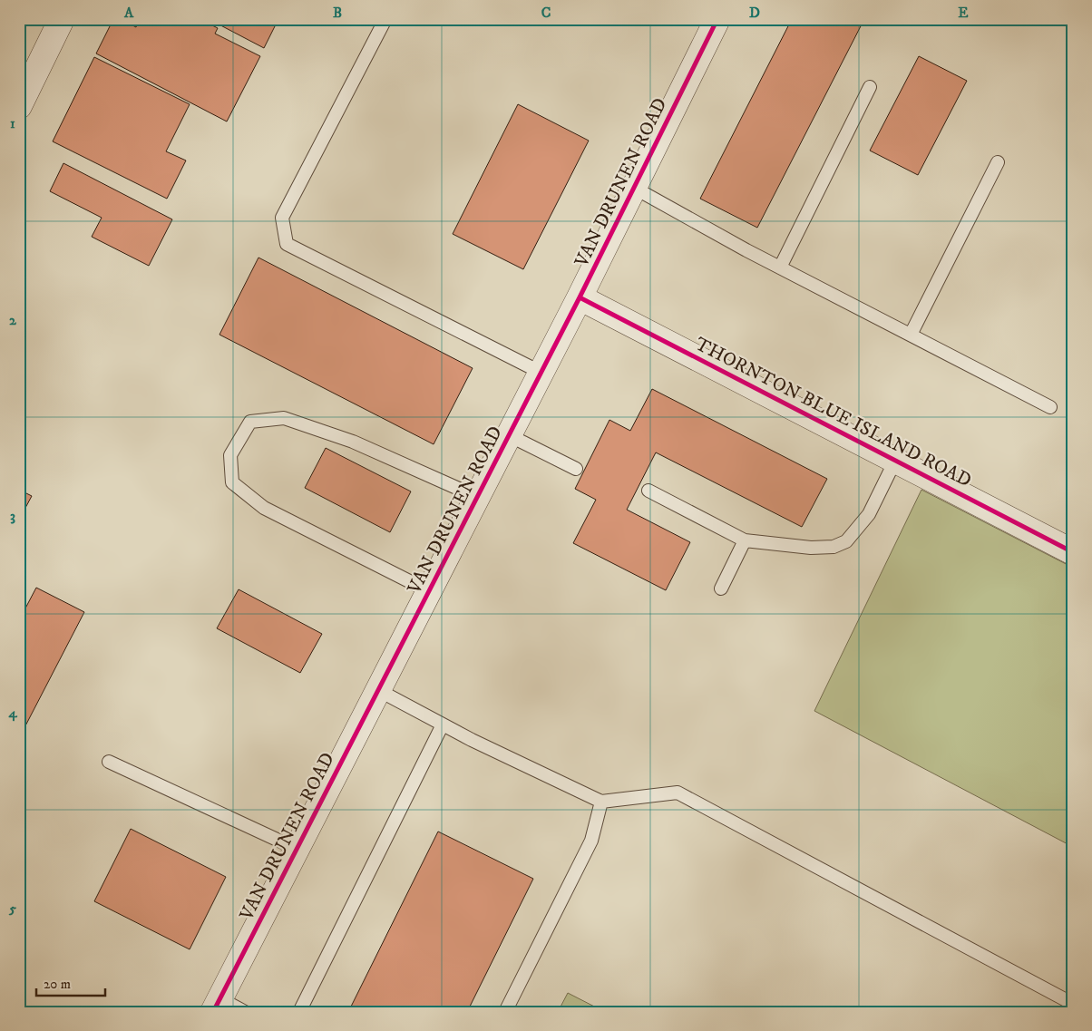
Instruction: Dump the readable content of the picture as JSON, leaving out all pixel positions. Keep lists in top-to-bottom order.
{
  "streets": {
    "street": ["VAN DRUNEN ROAD", "THORNTON BLUE ISLAND ROAD"]
  },
  "crossings": [
    ["VAN DRUNEN ROAD", "THORNTON BLUE ISLAND ROAD"]
  ],
  "scale_bar": "20 m",
  "grid": {
    "columns": [
      "A",
      "B",
      "C",
      "D",
      "E"
    ],
    "rows": [
      "1",
      "2",
      "3",
      "4",
      "5"
    ]
  }
}
